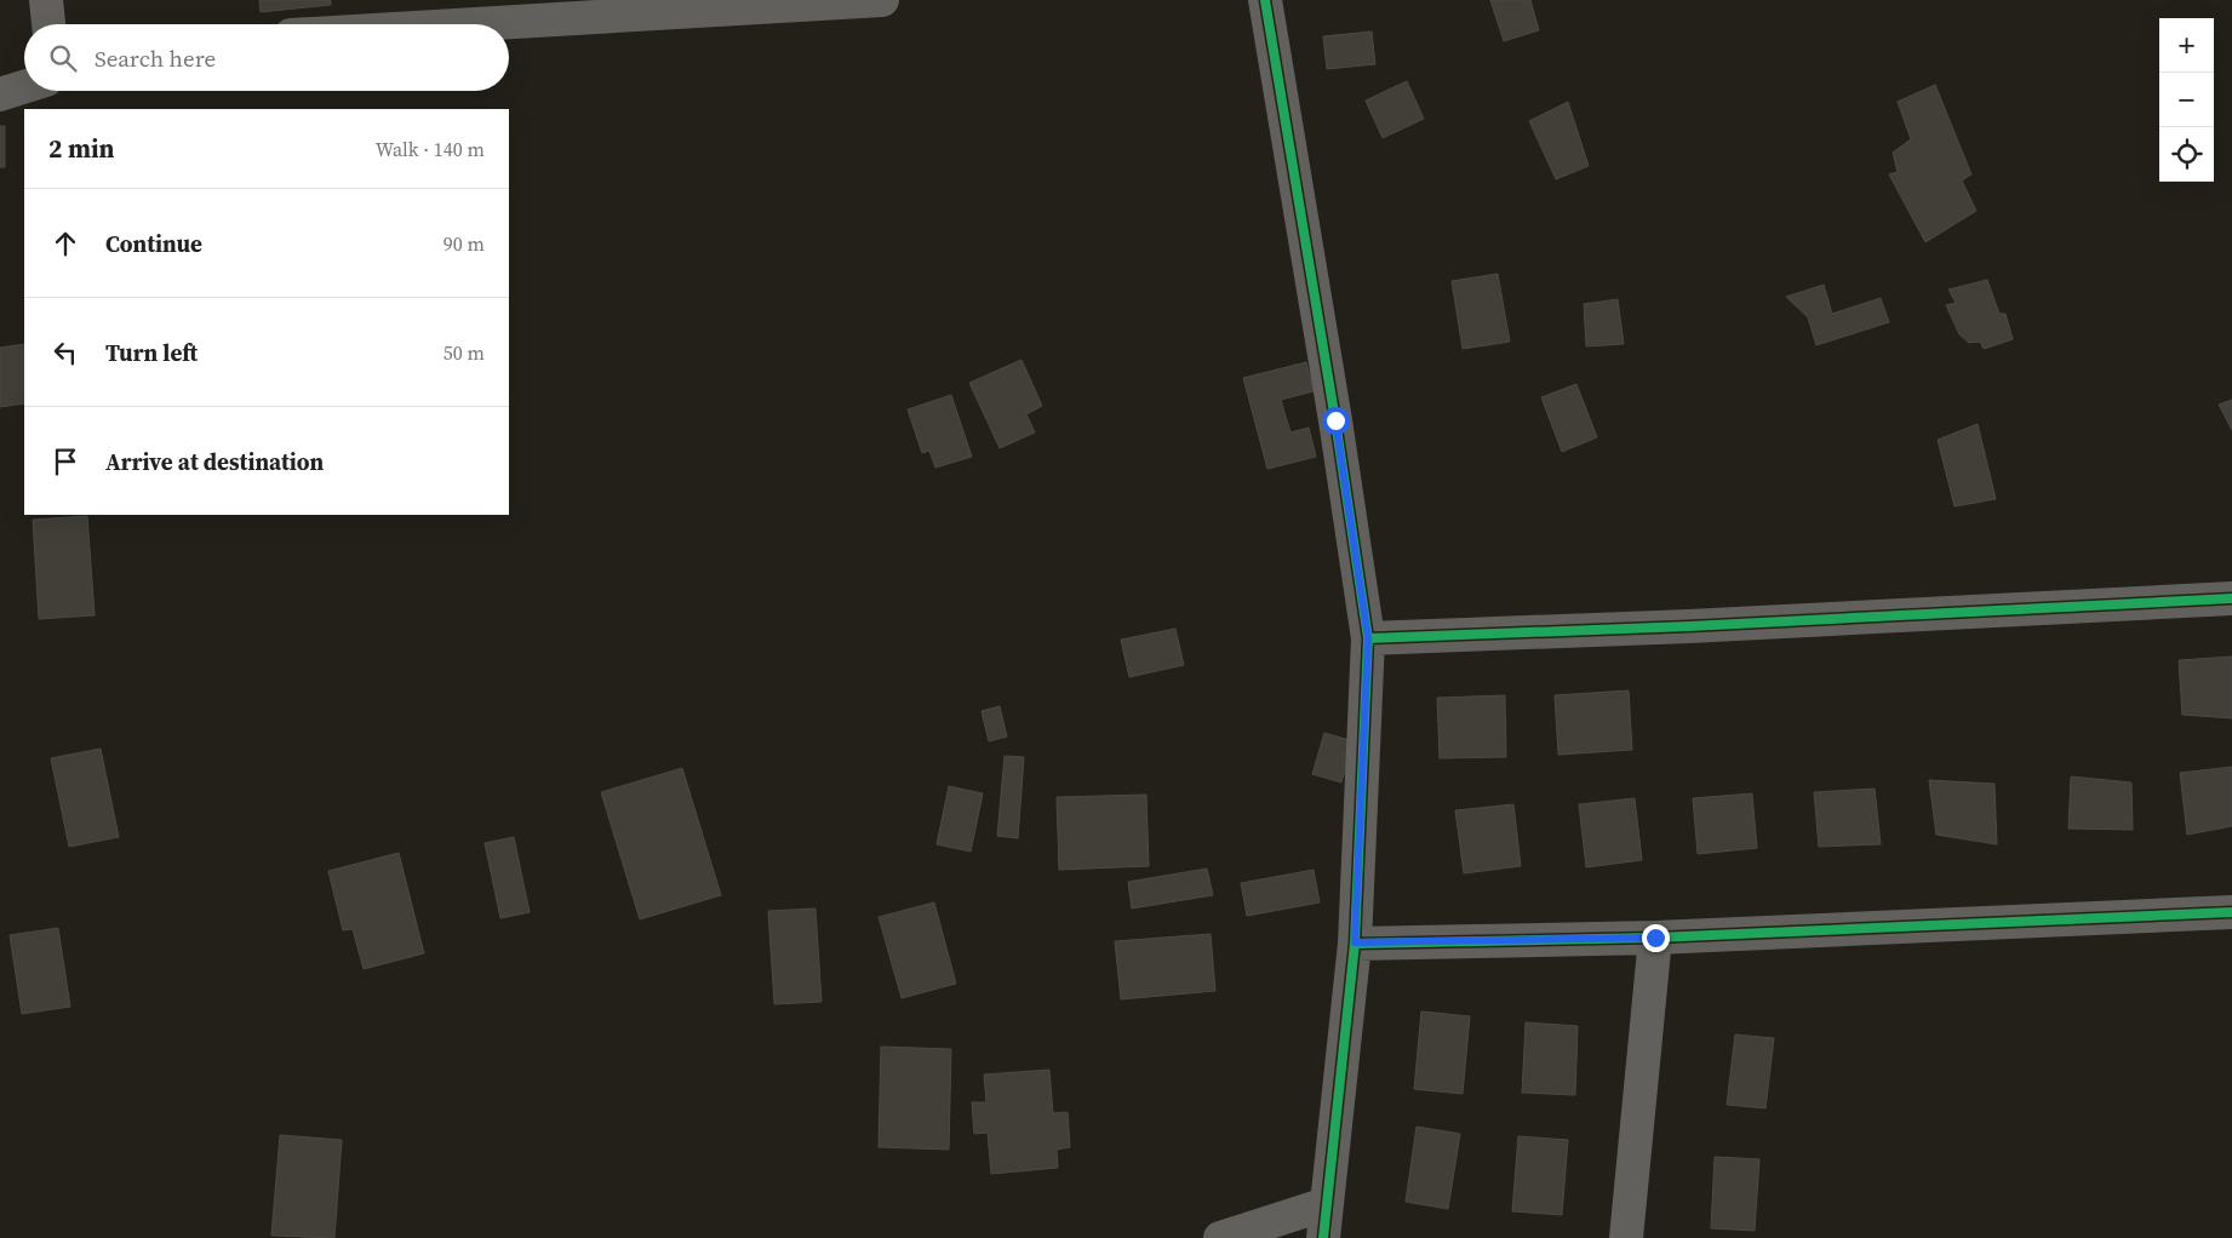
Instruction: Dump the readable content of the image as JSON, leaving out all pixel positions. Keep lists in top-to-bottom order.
{
  "page": {
    "map_buttons": ["+", "−"],
    "search": "Search here",
    "heading": ["2 min", "Walk · 140 m"],
    "list": [
      ["Continue", "90 m"],
      ["Turn left", "50 m"],
      "Arrive at destination"
    ]
  }
}
